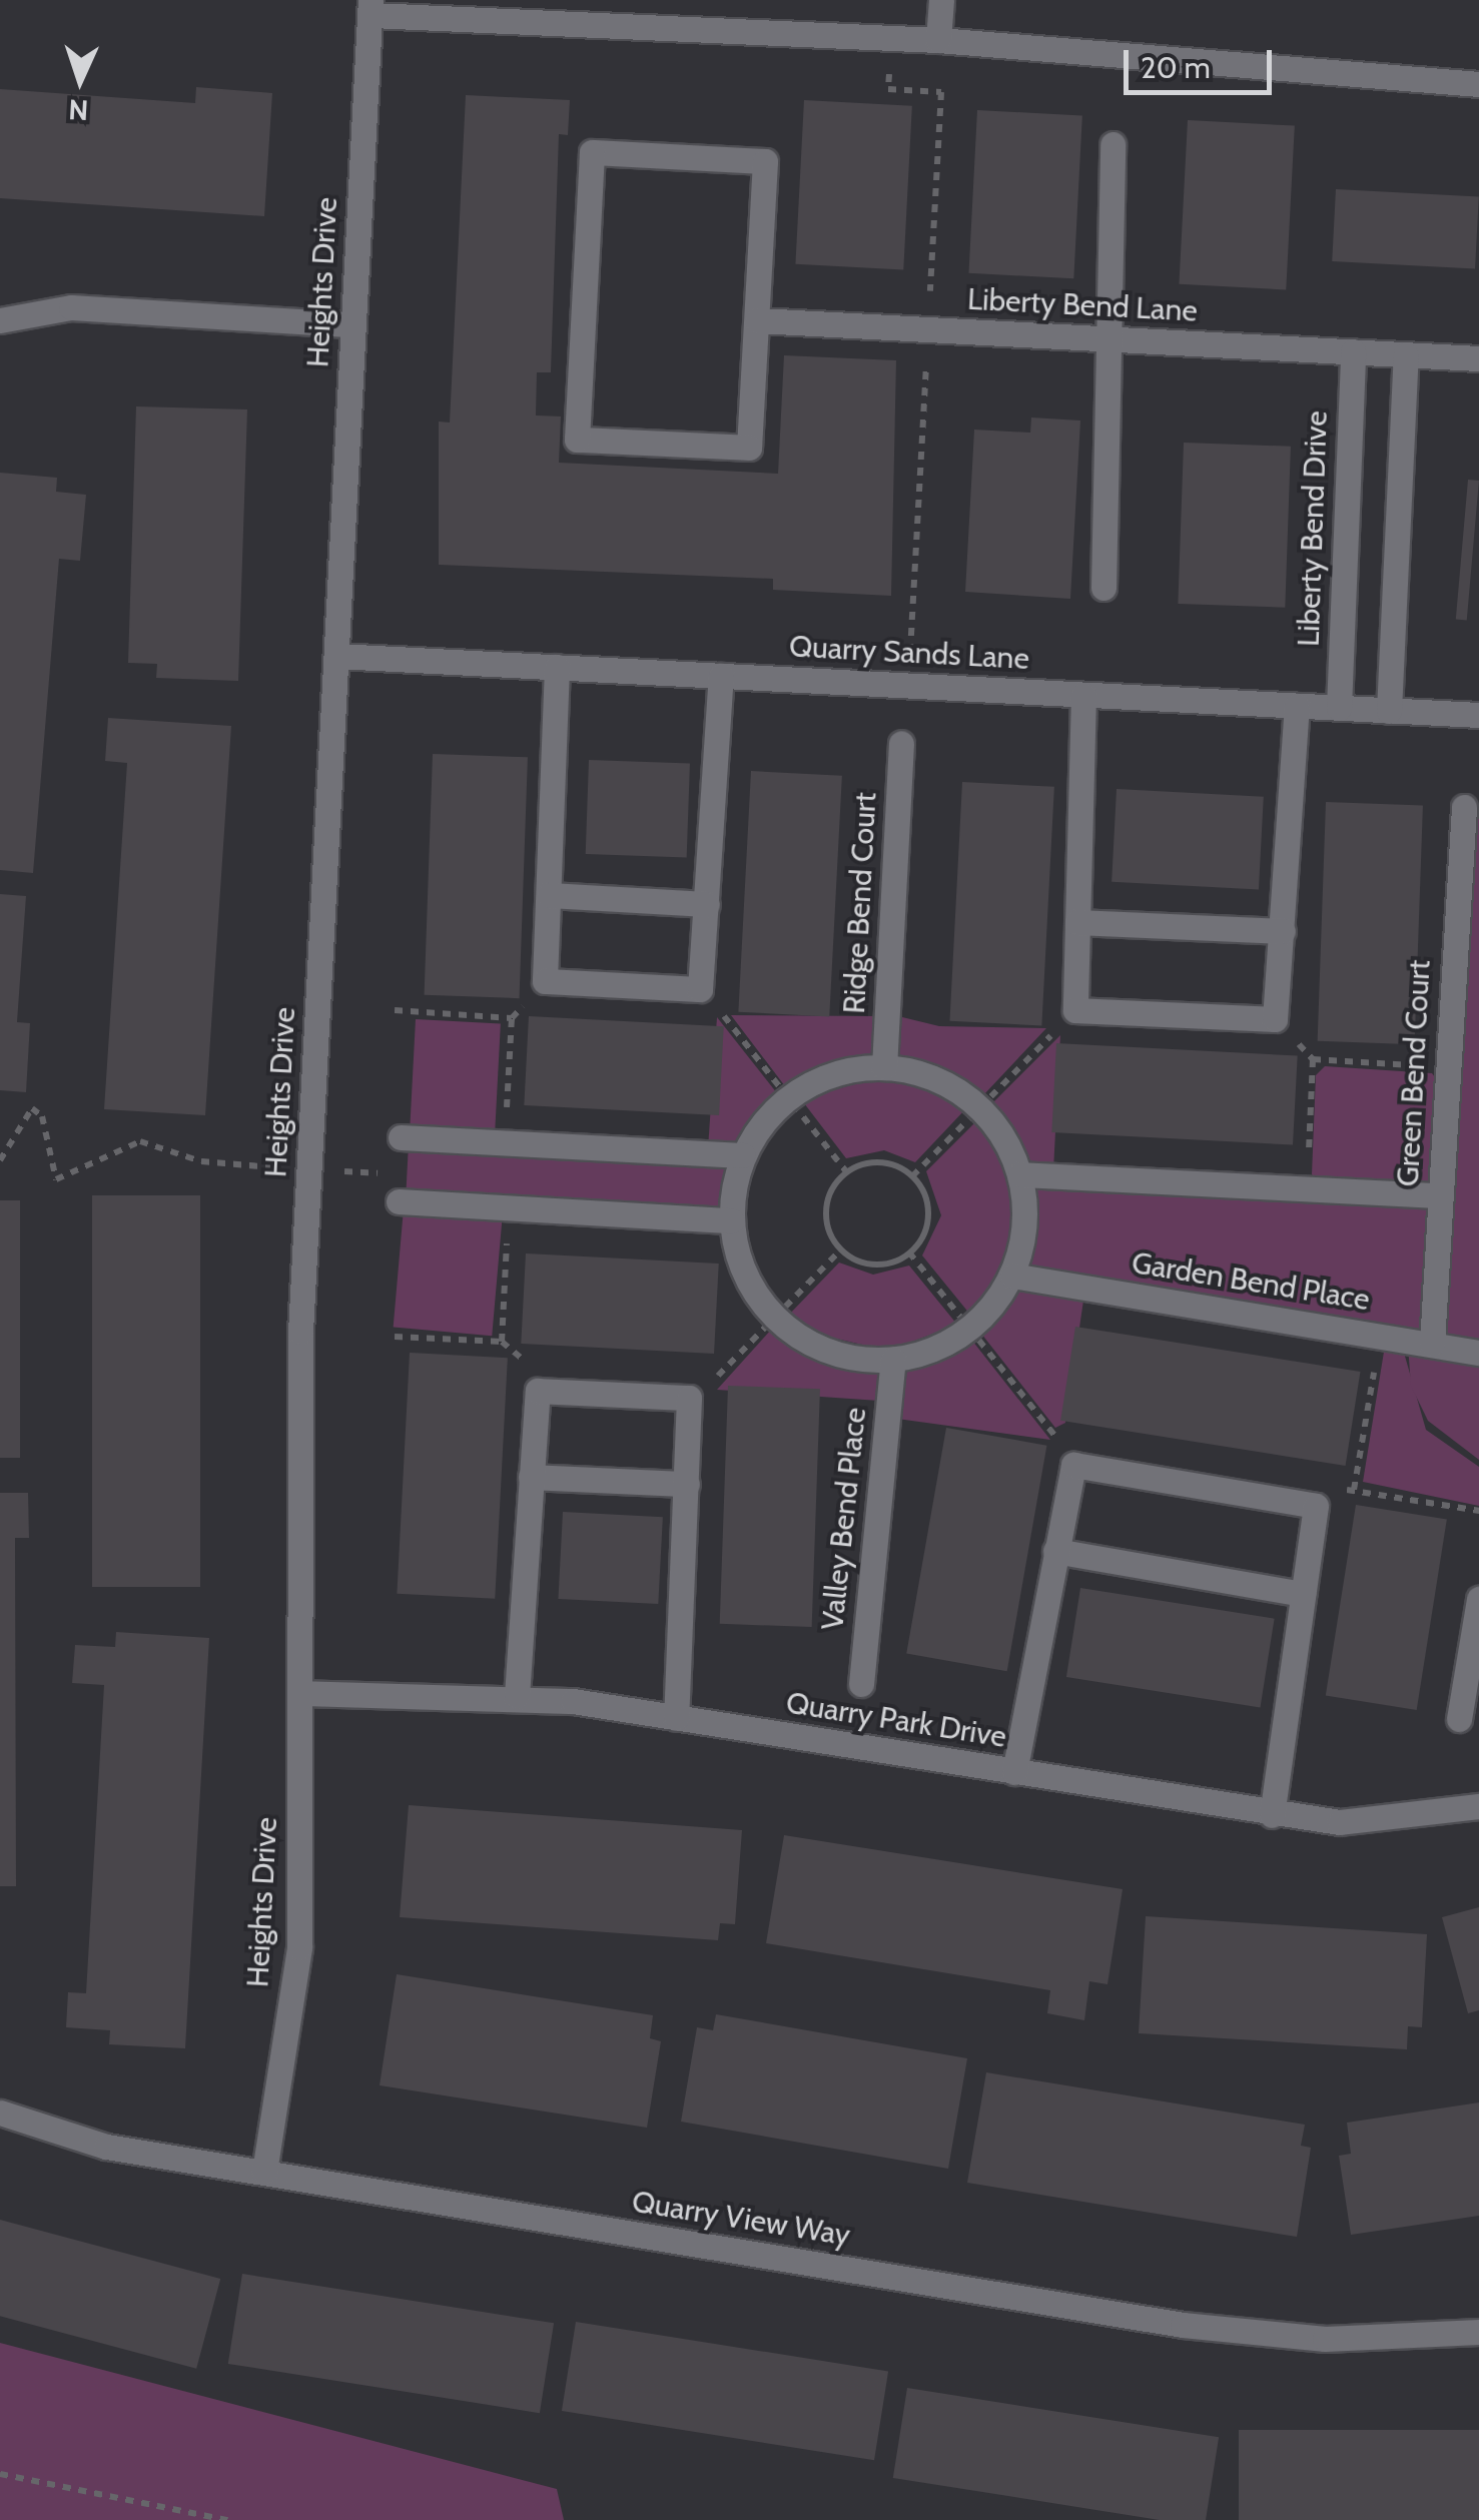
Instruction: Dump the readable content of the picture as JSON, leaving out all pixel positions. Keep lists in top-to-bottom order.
{
  "streets": {
    "street": [
      "Heights Drive",
      "Liberty Bend Lane",
      "Liberty Bend Drive",
      "Quarry Sands Lane",
      "Ridge Bend Court",
      "Green Bend Court",
      "Garden Bend Place",
      "Valley Bend Place",
      "Quarry Park Drive",
      "Quarry View Way"
    ]
  },
  "crossings": [
    ["Heights Drive", "Quarry Sands Lane"],
    ["Heights Drive", "Quarry Park Drive"],
    ["Heights Drive", "Quarry View Way"],
    ["Liberty Bend Lane", "Liberty Bend Drive"],
    ["Liberty Bend Drive", "Quarry Sands Lane"],
    ["Green Bend Court", "Garden Bend Place"]
  ],
  "scale_bar": "20 m",
  "north": "bottom"
}
